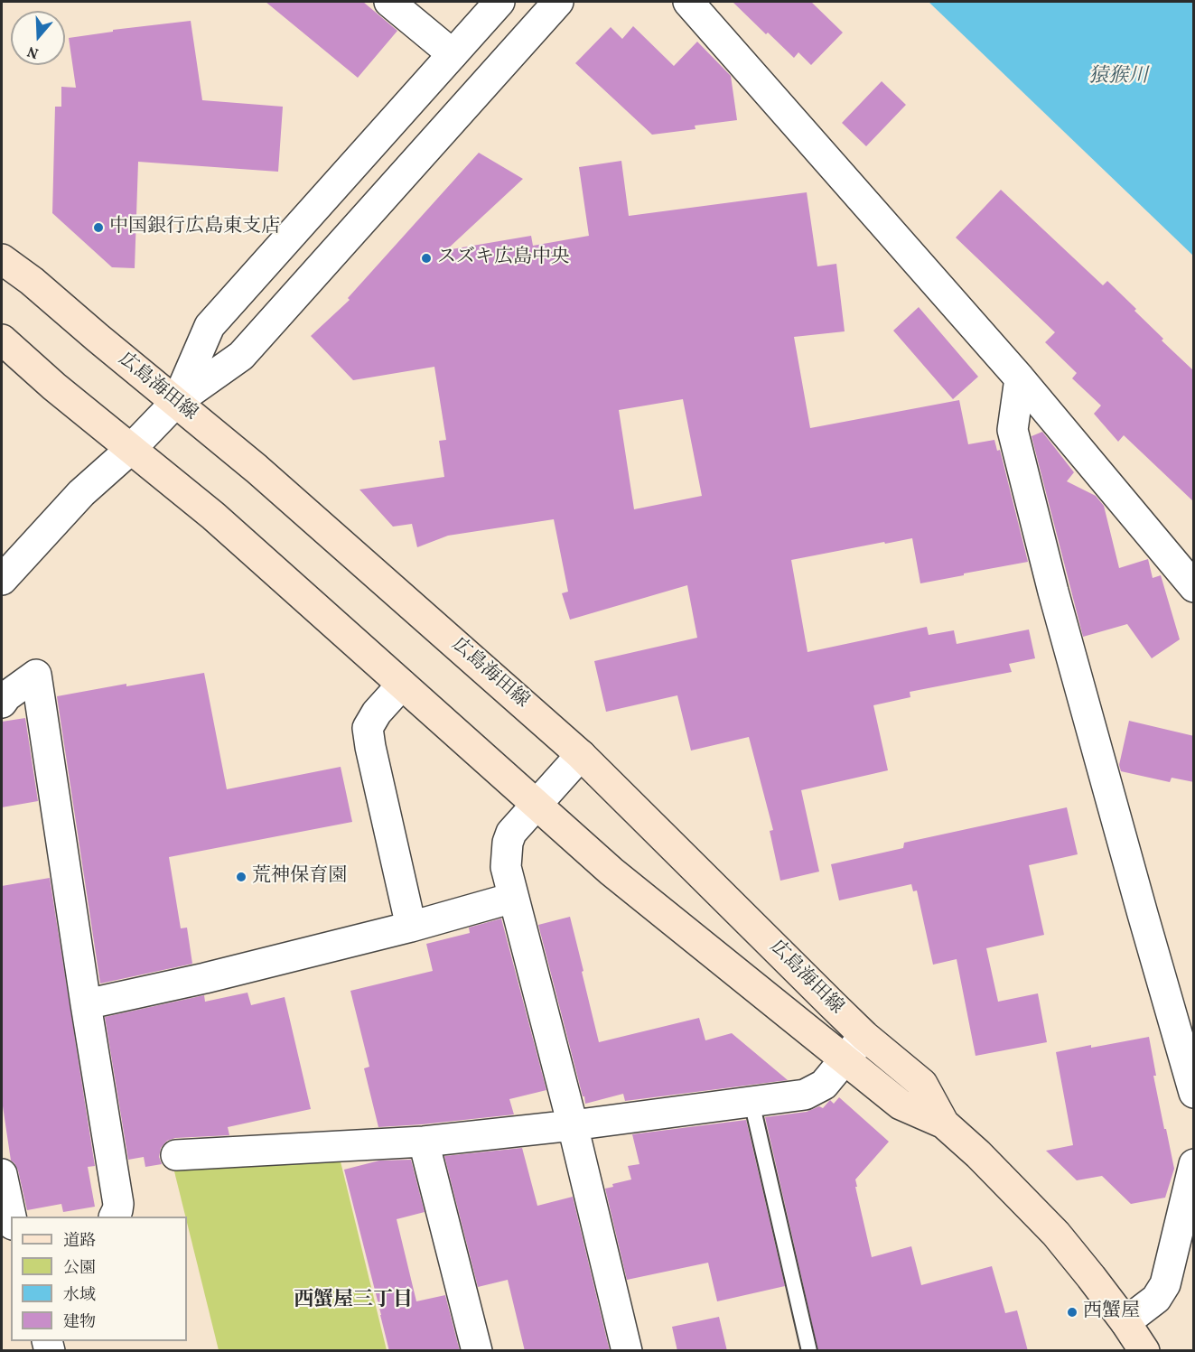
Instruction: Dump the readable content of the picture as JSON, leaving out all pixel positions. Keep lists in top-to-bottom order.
{
  "streets": {
    "main road": ["広島海田線"]
  },
  "districts": ["西蟹屋三丁目"],
  "water": ["猿猴川"],
  "places": [
    "中国銀行広島東支店",
    "スズキ広島中央",
    "荒神保育園",
    "西蟹屋"
  ],
  "legend": [
    "道路",
    "公園",
    "水域",
    "建物"
  ],
  "north": "bottom"
}
